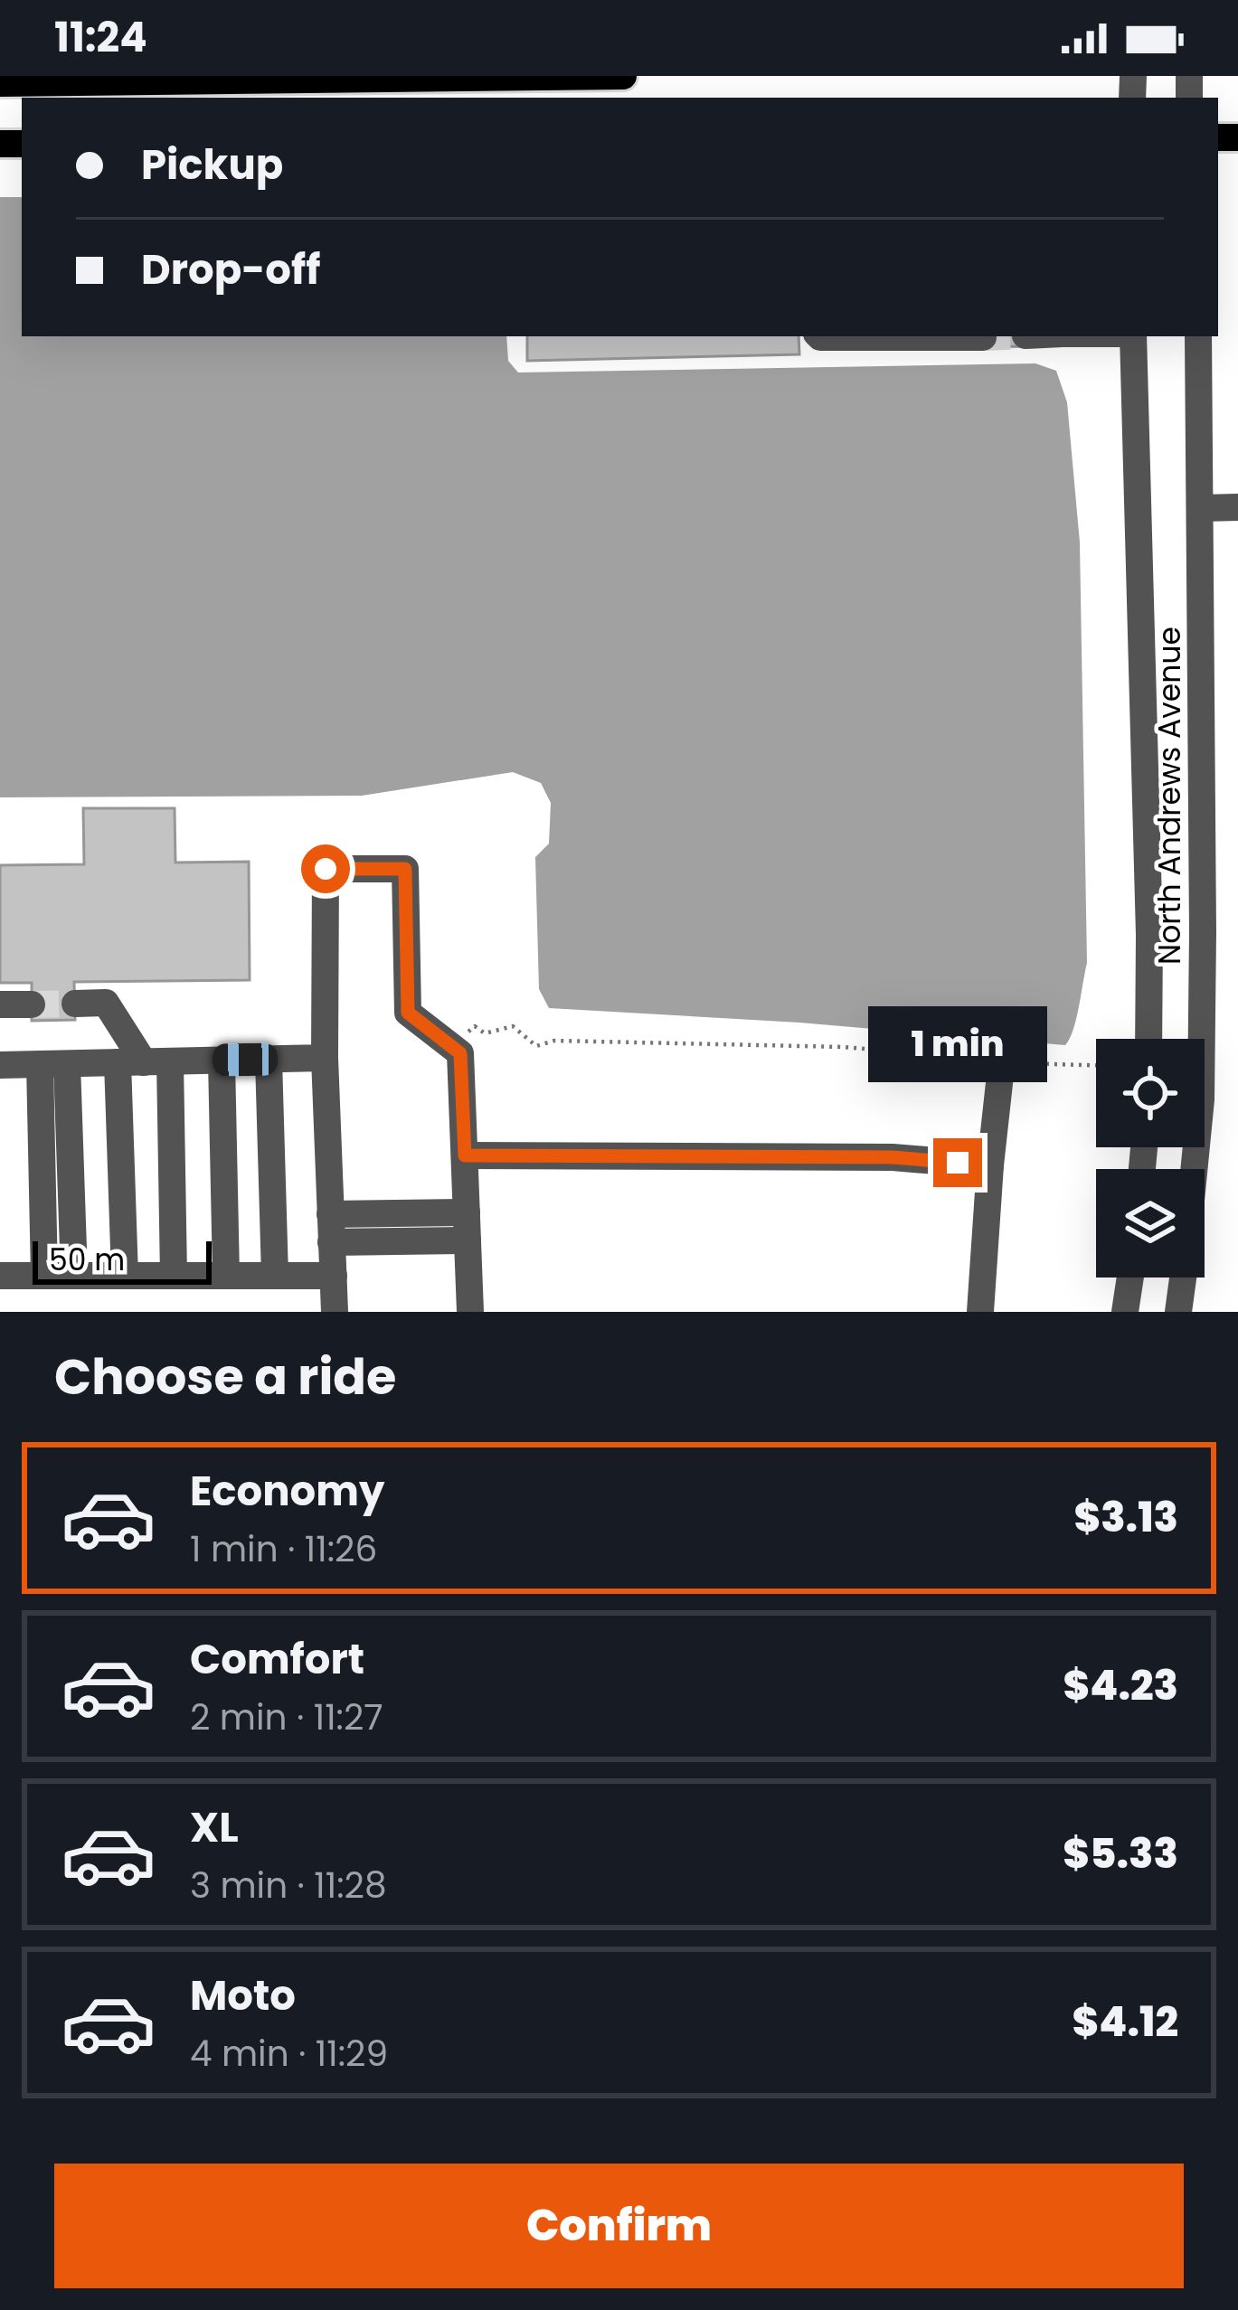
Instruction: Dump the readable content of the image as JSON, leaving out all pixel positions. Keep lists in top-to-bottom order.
{
  "streets": {
    "street": ["North Andrews Avenue"]
  },
  "scale_bar": "50 m",
  "page": {
    "status": "11:24",
    "banner": ["Pickup", "Drop-off"],
    "bubble": "1 min",
    "scale": "50 m",
    "heading": "Choose a ride",
    "list": [
      {
        "name": "Economy",
        "note": "1 min · 11:26",
        "value": "$3.13"
      },
      {
        "name": "Comfort",
        "note": "2 min · 11:27",
        "value": "$4.23"
      },
      {
        "name": "XL",
        "note": "3 min · 11:28",
        "value": "$5.33"
      },
      {
        "name": "Moto",
        "note": "4 min · 11:29",
        "value": "$4.12"
      }
    ],
    "buttons": "Confirm"
  }
}
